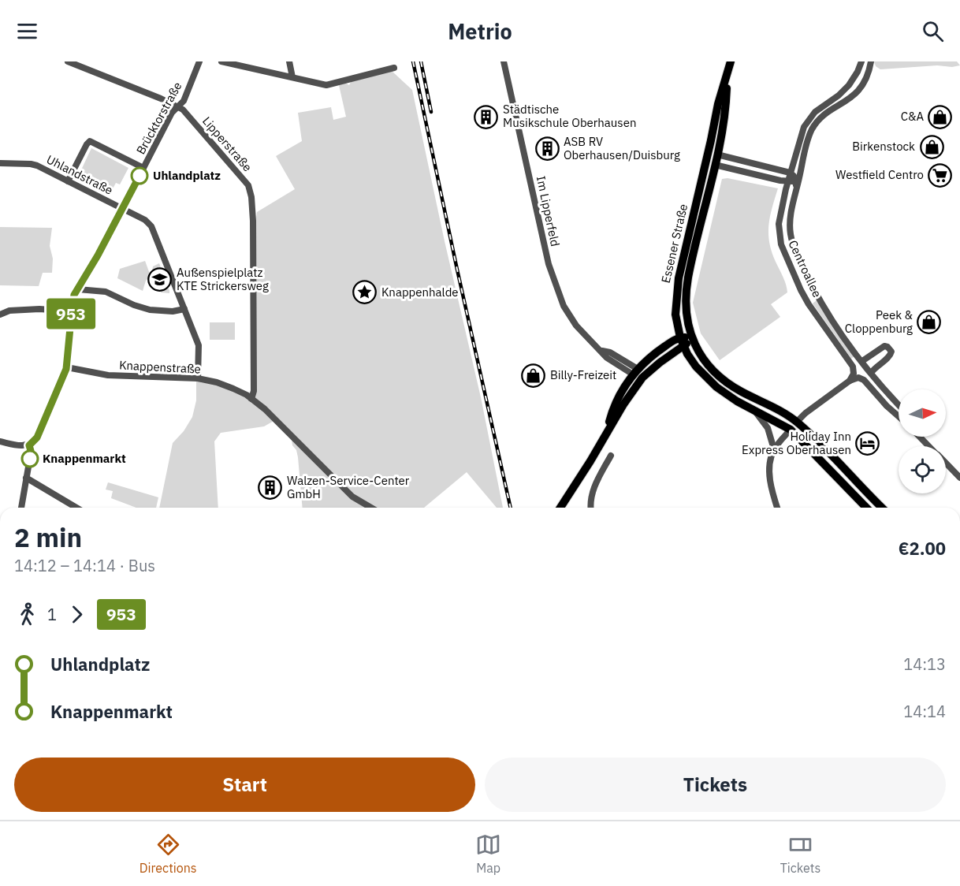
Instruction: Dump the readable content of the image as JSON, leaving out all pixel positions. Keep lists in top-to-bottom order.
{
  "streets": {
    "main road": ["Essener Straße"],
    "street": [
      "Brücktorstraße",
      "Lipperstraße",
      "Uhlandstraße",
      "Im Lipperfeld",
      "Centroallee",
      "Knappenstraße"
    ]
  },
  "crossings": [
    ["Brücktorstraße", "Lipperstraße"],
    ["Brücktorstraße", "Uhlandstraße"],
    ["Brücktorstraße", "Knappenstraße"],
    ["Lipperstraße", "Knappenstraße"],
    ["Uhlandstraße", "Knappenstraße"]
  ],
  "places": {
    "building": ["Städtische Musikschule Oberhausen", "ASB RV Oberhausen/Duisburg", "Walzen-Service-Center GmbH"],
    "shop": [
      "C&A",
      "Birkenstock",
      "Peek & Cloppenburg",
      "Billy-Freizeit"
    ],
    "supermarket": ["Westfield Centro"],
    "other": ["Uhlandplatz", "Knappenmarkt"],
    "school or university": ["Außenspielplatz KTE Strickersweg"],
    "place": ["Knappenhalde"],
    "hotel": ["Holiday Inn Express Oberhausen"]
  },
  "lines": ["bus line 953"],
  "north": "right",
  "page": {
    "header": "Metrio",
    "on_map": "953",
    "heading": ["2 min", "14:12 – 14:14 · Bus", "€2.00"],
    "legs": ["1", "953"],
    "list": [
      {
        "name": "Uhlandplatz",
        "value": "14:13"
      },
      {
        "name": "Knappenmarkt",
        "value": "14:14"
      }
    ],
    "buttons": ["Start", "Tickets"],
    "tabs": ["Directions", "Map", "Tickets"]
  }
}
